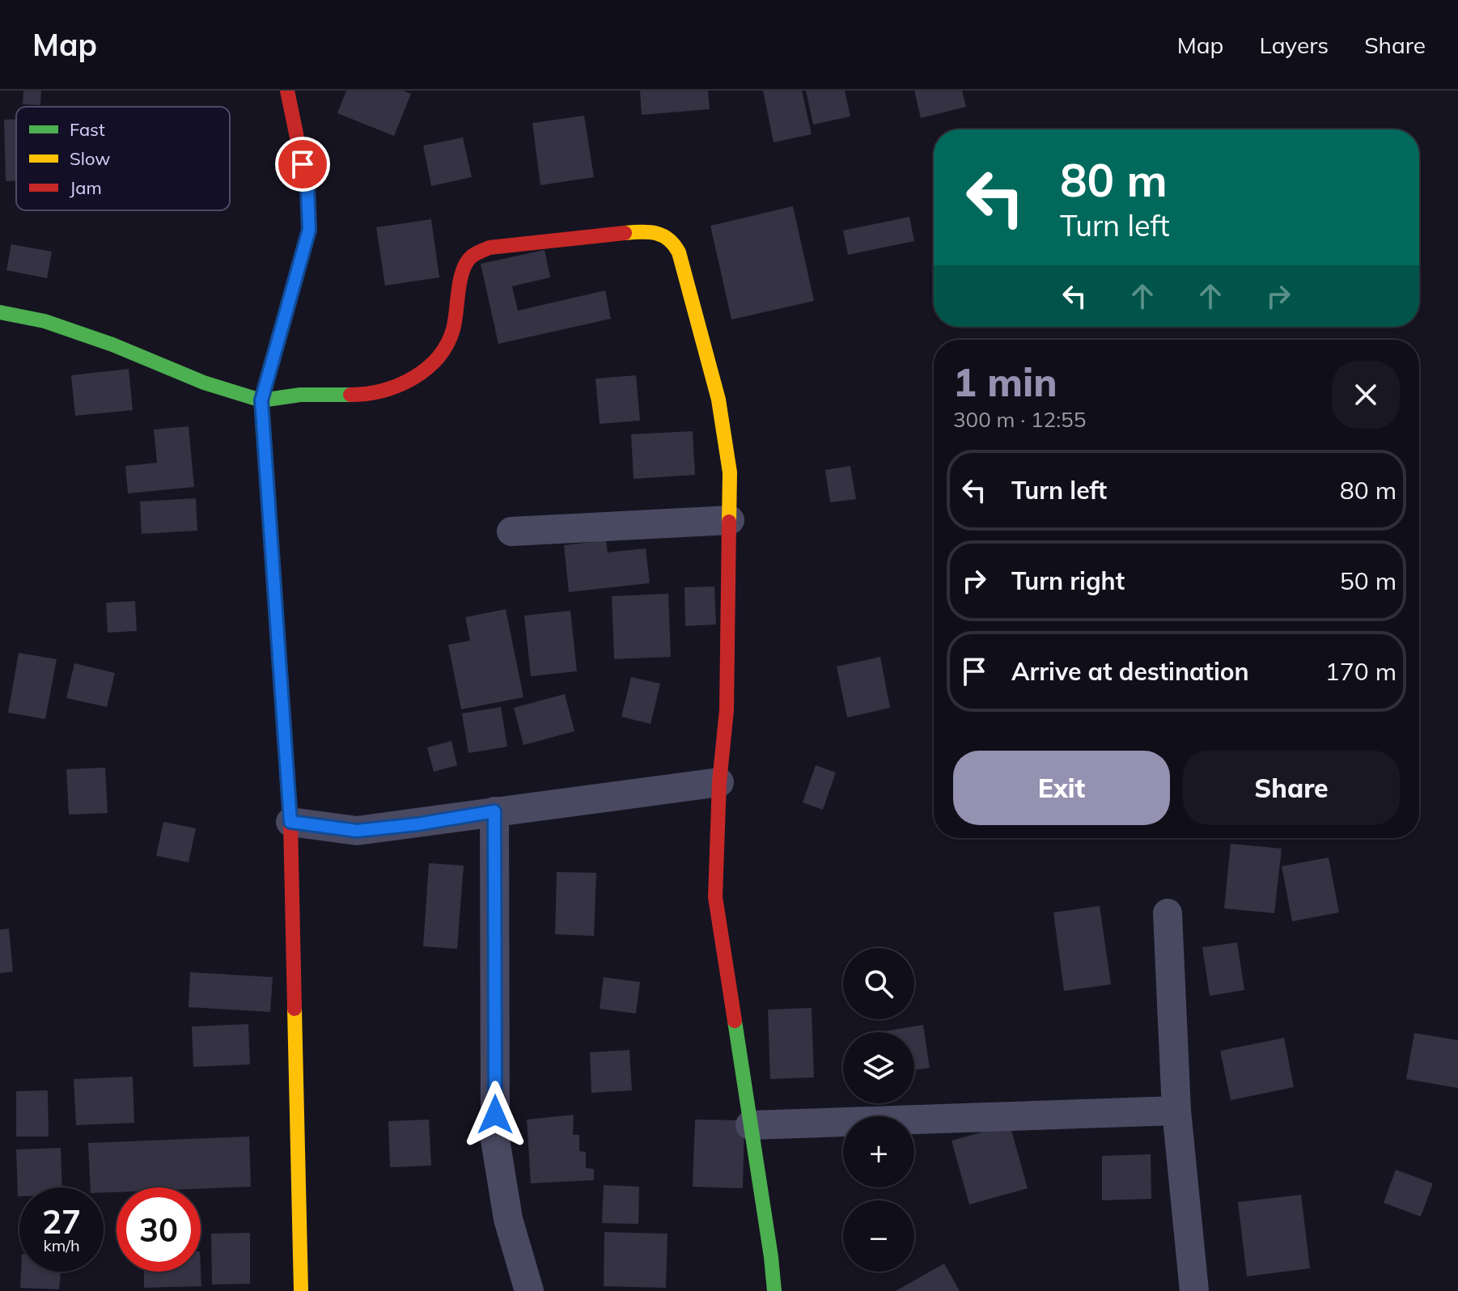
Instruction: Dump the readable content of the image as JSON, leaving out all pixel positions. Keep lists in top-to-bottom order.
{
  "legend": ["Fast", "Slow", "Jam"],
  "page": {
    "header": "Map",
    "nav": ["Map", "Layers", "Share"],
    "turn": ["80 m", "Turn left"],
    "heading": ["1 min", "300 m · 12:55"],
    "list": [
      {
        "name": "Turn left",
        "value": "80 m"
      },
      {
        "name": "Turn right",
        "value": "50 m"
      },
      {
        "name": "Arrive at destination",
        "value": "170 m"
      }
    ],
    "buttons": ["Exit", "Share"],
    "map_buttons": ["+", "−"],
    "speed": "27 km/h",
    "limit": "30"
  }
}
